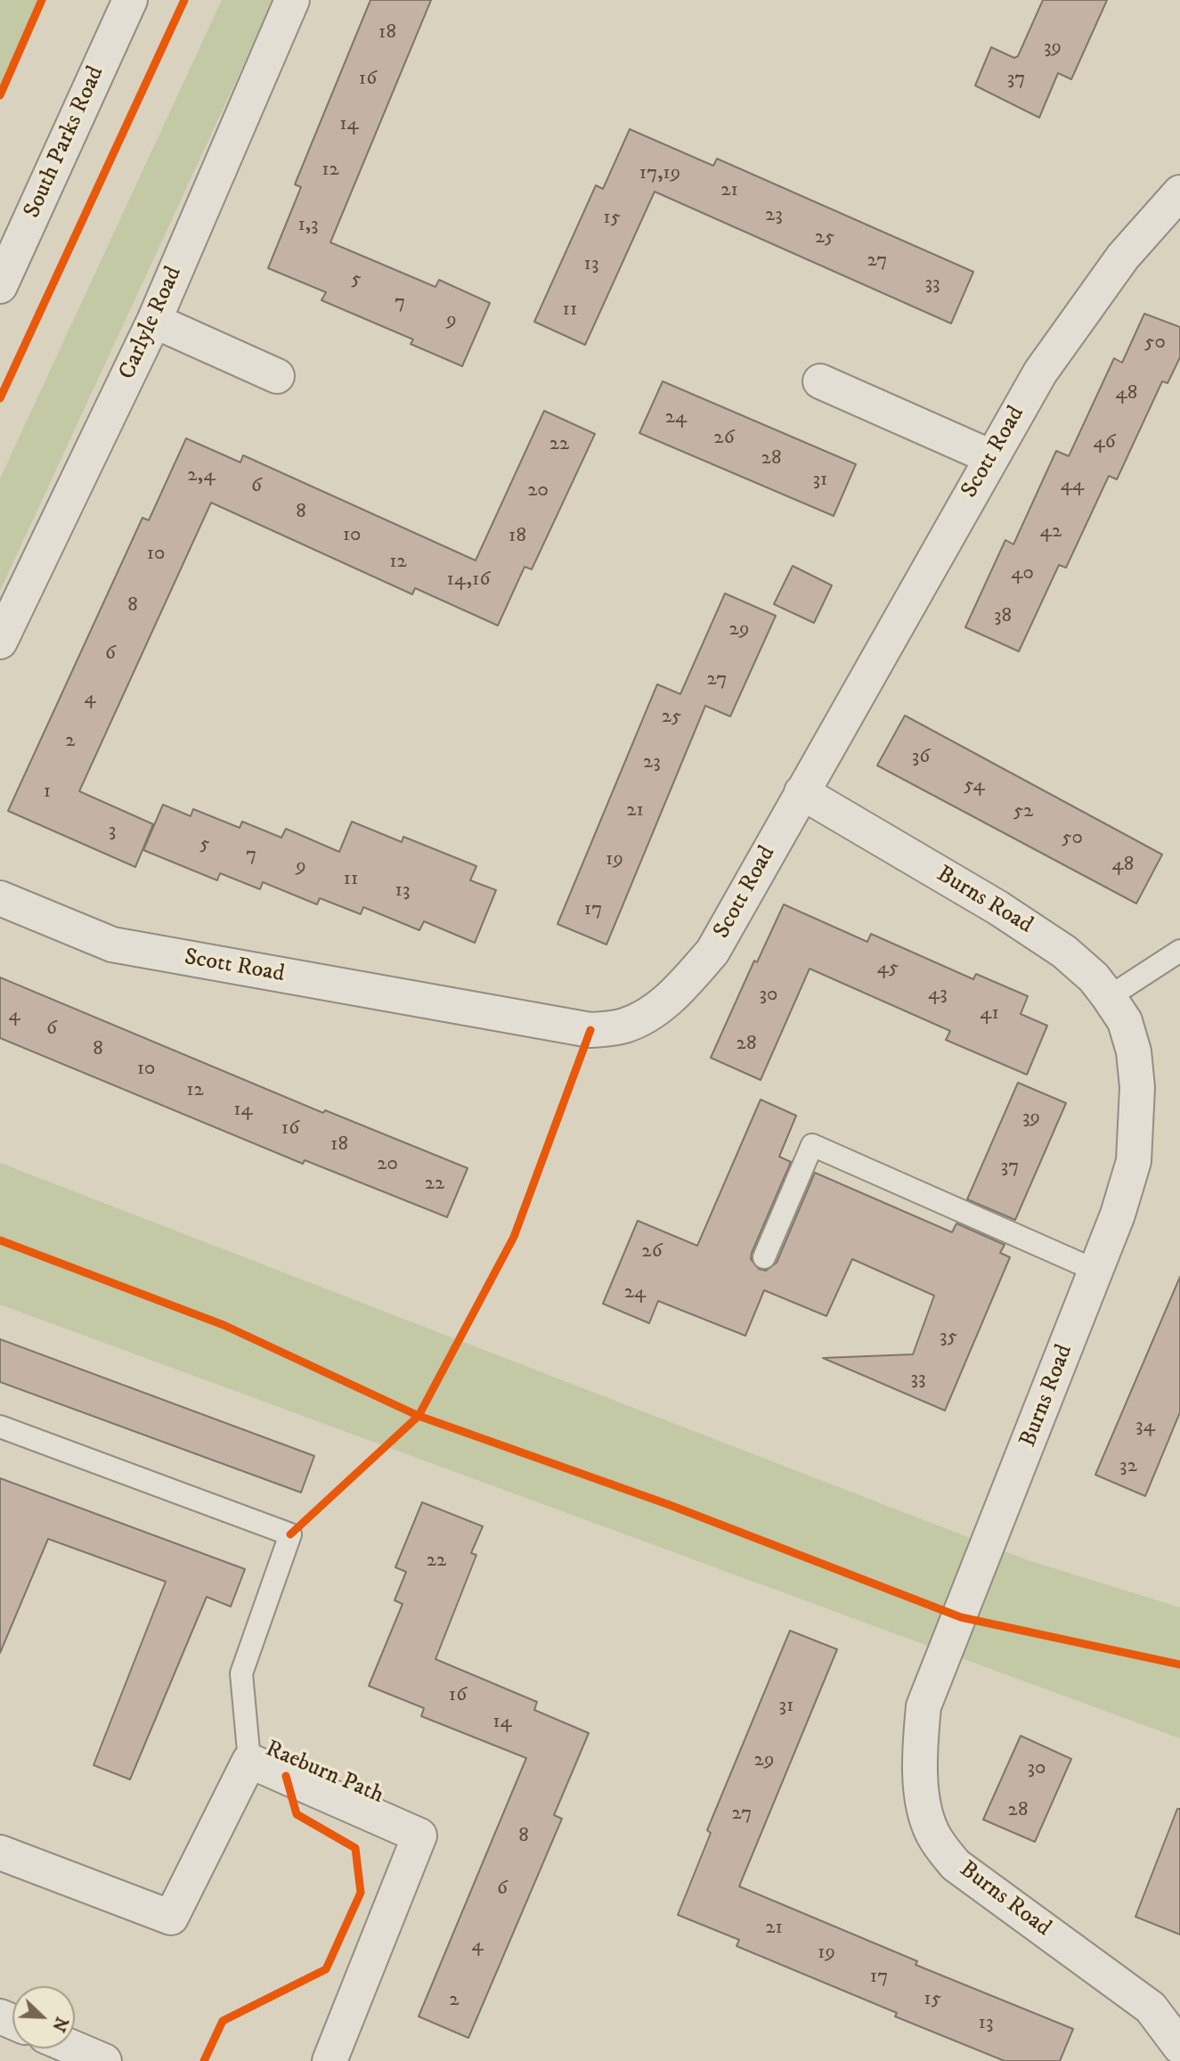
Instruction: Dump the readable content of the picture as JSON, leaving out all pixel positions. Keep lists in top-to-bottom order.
{
  "streets": {
    "street": [
      "South Parks Road",
      "Carlyle Road",
      "Scott Road",
      "Burns Road",
      "Raeburn Path"
    ]
  },
  "crossings": [
    ["Scott Road", "Burns Road"]
  ],
  "house_numbers": [
    "18",
    "39",
    "16",
    "37",
    "14",
    "12",
    "17,19",
    "21",
    "23",
    "15",
    "1,3",
    "25",
    "27",
    "13",
    "5",
    "33",
    "7",
    "11",
    "9",
    "50",
    "48",
    "24",
    "26",
    "46",
    "22",
    "28",
    "2,4",
    "31",
    "44",
    "6",
    "20",
    "8",
    "42",
    "10",
    "18",
    "10",
    "12",
    "40",
    "14,16",
    "8",
    "38",
    "29",
    "6",
    "27",
    "4",
    "25",
    "2",
    "36",
    "23",
    "54",
    "1",
    "21",
    "52",
    "3",
    "50",
    "5",
    "7",
    "19",
    "48",
    "9",
    "11",
    "13",
    "17",
    "45",
    "43",
    "30",
    "41",
    "4",
    "6",
    "28",
    "8",
    "10",
    "12",
    "14",
    "39",
    "16",
    "18",
    "20",
    "37",
    "22",
    "26",
    "24",
    "35",
    "33",
    "34",
    "32",
    "22",
    "16",
    "31",
    "14",
    "29",
    "30",
    "28",
    "27",
    "8",
    "6",
    "21",
    "4",
    "19",
    "17",
    "15",
    "2",
    "13"
  ],
  "north": "bottom right"
}
